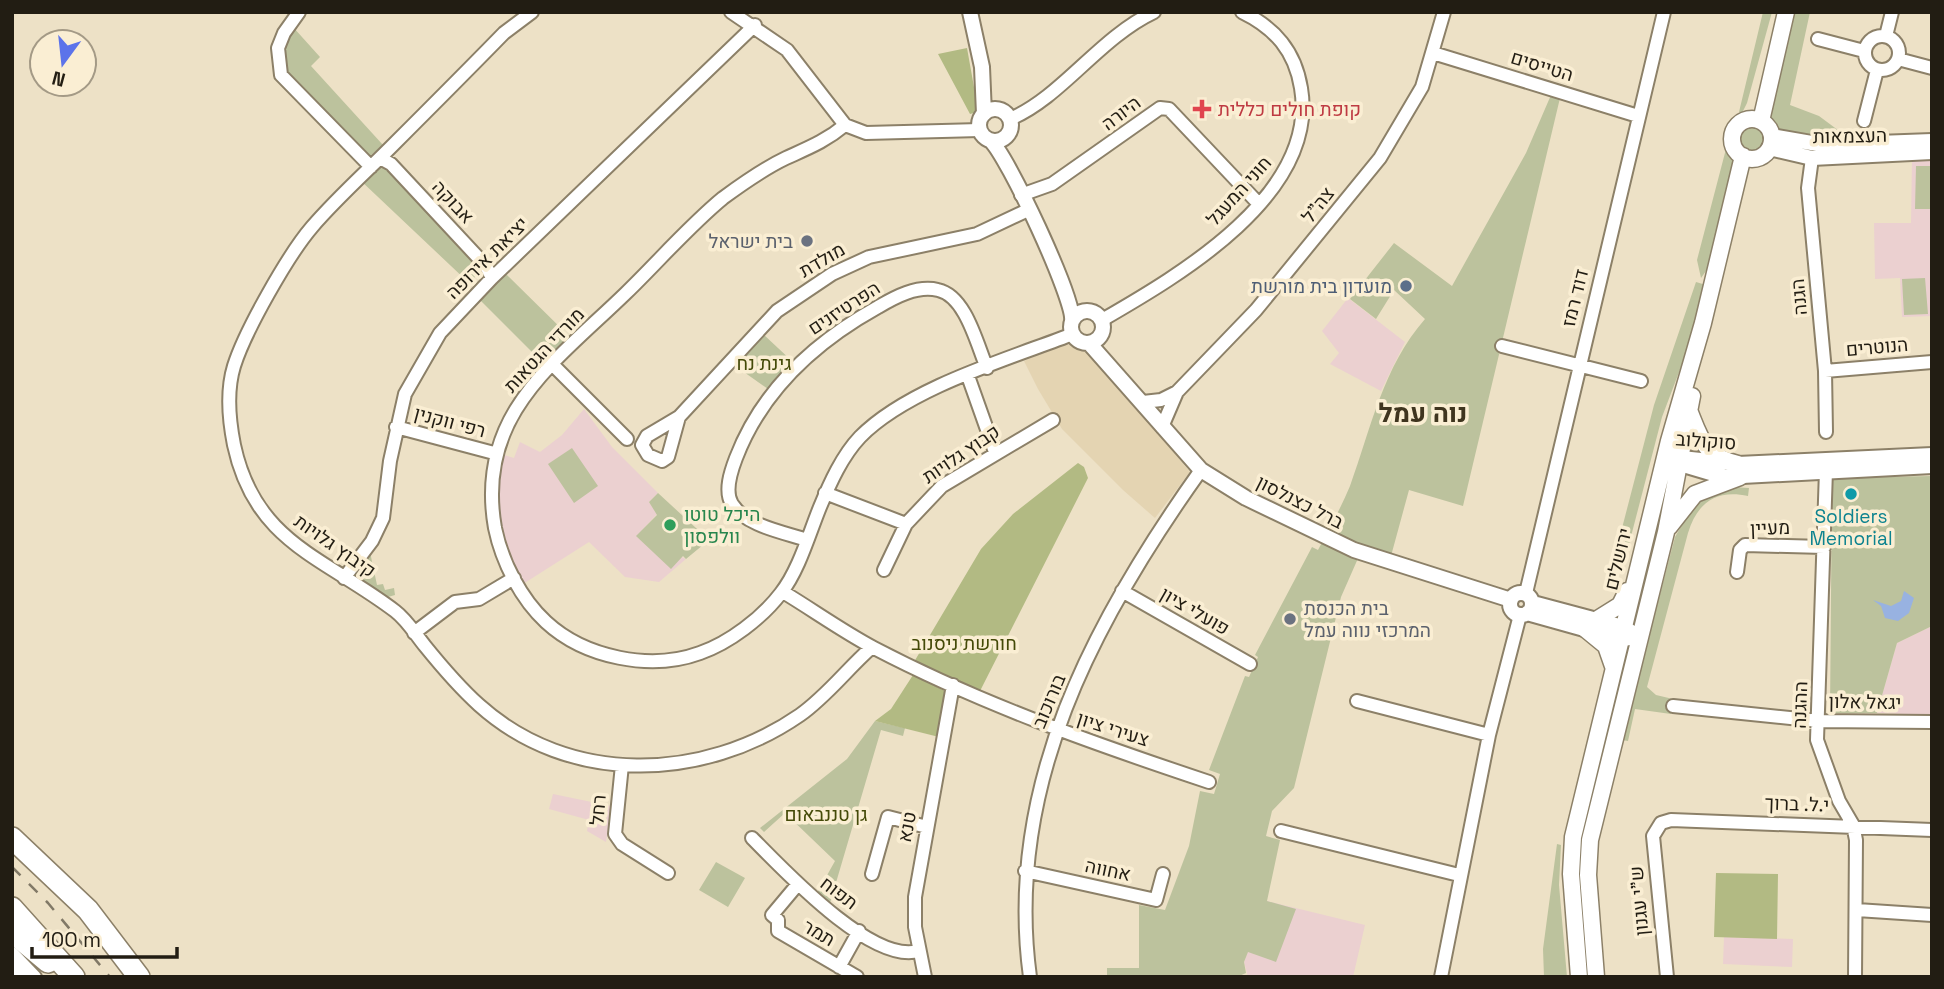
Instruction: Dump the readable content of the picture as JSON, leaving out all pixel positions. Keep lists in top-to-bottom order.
{
  "streets": {
    "main road": ["ירושלים"],
    "street": [
      "הטייסים",
      "היורה",
      "העצמאות",
      "חוני המעגל",
      "אבוקה",
      "צה\"ל",
      "יציאת אירופה",
      "מולדת",
      "הגנה",
      "דוד רמז",
      "הפרטיזנים",
      "הנוטרים",
      "מורדי הגטאות",
      "רפי ווקנין",
      "סוקולוב",
      "קבוץ גלויות",
      "ברל כצנלסון",
      "מעיין",
      "קיבוץ גלויות",
      "פועלי ציון",
      "בורוכוב",
      "יגאל אלון",
      "ההגנה",
      "צעירי ציון",
      "י.ל. ברוך",
      "רחל",
      "טנא",
      "אחווה",
      "תפוח",
      "ש\"י עגנון",
      "תמר"
    ]
  },
  "crossings": [
    ["הטייסים", "צה\"ל"],
    ["הטייסים", "דוד רמז"],
    ["היורה", "חוני המעגל"],
    ["העצמאות", "הגנה"],
    ["העצמאות", "ירושלים"],
    ["חוני המעגל", "מורדי הגטאות"],
    ["חוני המעגל", "ברל כצנלסון"],
    ["אבוקה", "יציאת אירופה"],
    ["אבוקה", "קיבוץ גלויות"],
    ["צה\"ל", "ברל כצנלסון"],
    ["יציאת אירופה", "רפי ווקנין"],
    ["יציאת אירופה", "קיבוץ גלויות"],
    ["הגנה", "הנוטרים"],
    ["דוד רמז", "ברל כצנלסון"],
    ["הפרטיזנים", "מורדי הגטאות"],
    ["מורדי הגטאות", "רפי ווקנין"],
    ["מורדי הגטאות", "ברל כצנלסון"],
    ["מורדי הגטאות", "צעירי ציון"],
    ["סוקולוב", "ירושלים"],
    ["סוקולוב", "ההגנה"],
    ["ברל כצנלסון", "בורוכוב"],
    ["מעיין", "ההגנה"],
    ["קיבוץ גלויות", "צעירי ציון"],
    ["קיבוץ גלויות", "רחל"],
    ["פועלי ציון", "בורוכוב"],
    ["בורוכוב", "צעירי ציון"],
    ["בורוכוב", "אחווה"],
    ["יגאל אלון", "ההגנה"],
    ["ההגנה", "י.ל. ברוך"],
    ["צעירי ציון", "טנא"],
    ["י.ל. ברוך", "ש\"י עגנון"],
    ["טנא", "תפוח"],
    ["תפוח", "תמר"]
  ],
  "districts": ["נוה עמל"],
  "parks": ["גינת נח", "חורשת ניסנוב", "גן טננבאום"],
  "places": {
    "health": ["קופת חולים כללית"],
    "other": [
      "בית ישראל",
      "מועדון בית מורשת",
      "Soldiers Memorial",
      "היכל טוטו וולפסון",
      "בית הכנסת המרכזי נווה עמל"
    ]
  },
  "scale_bar": "100 m",
  "north": "bottom"
}
